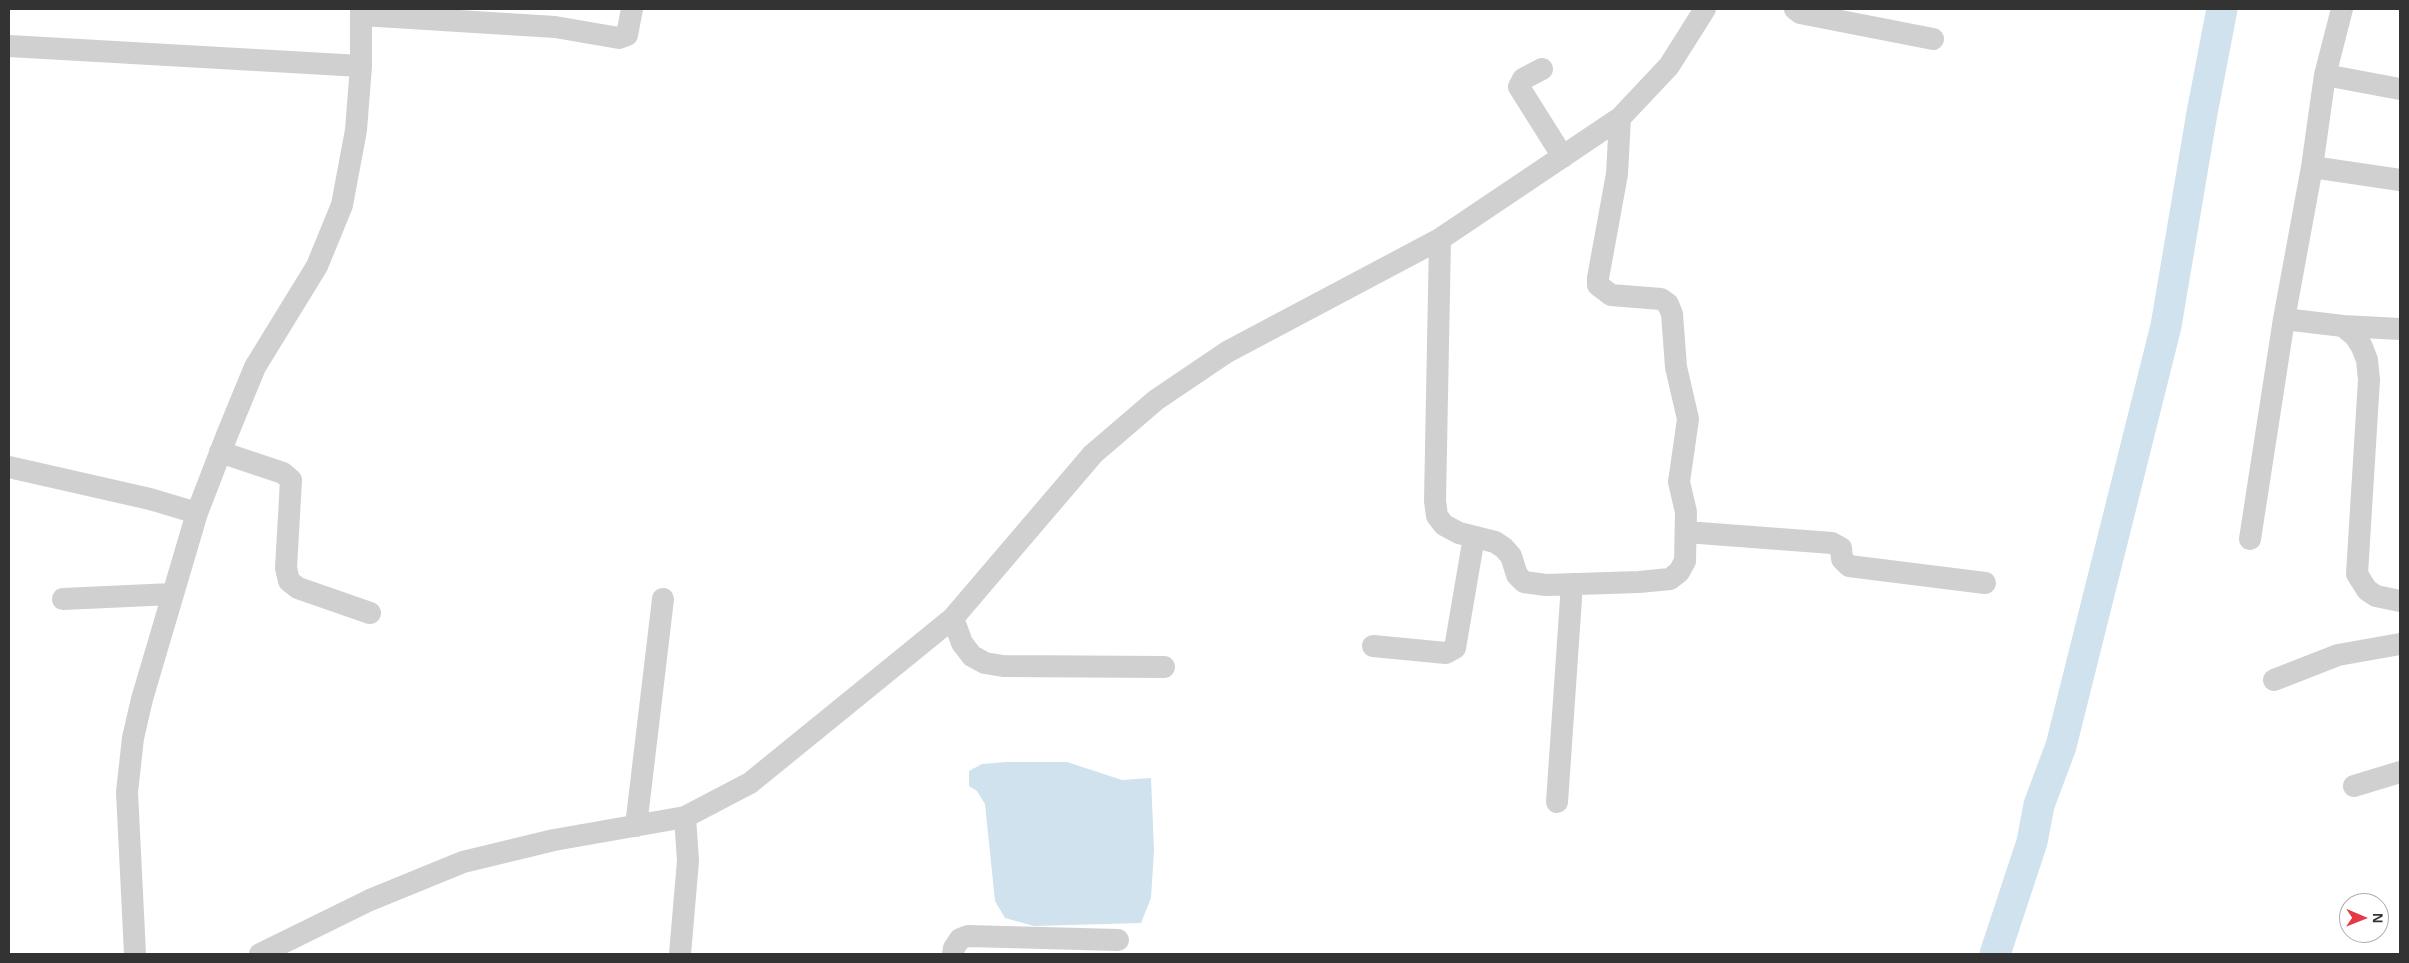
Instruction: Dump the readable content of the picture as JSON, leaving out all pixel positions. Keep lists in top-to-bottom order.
{
  "north": "right"
}
